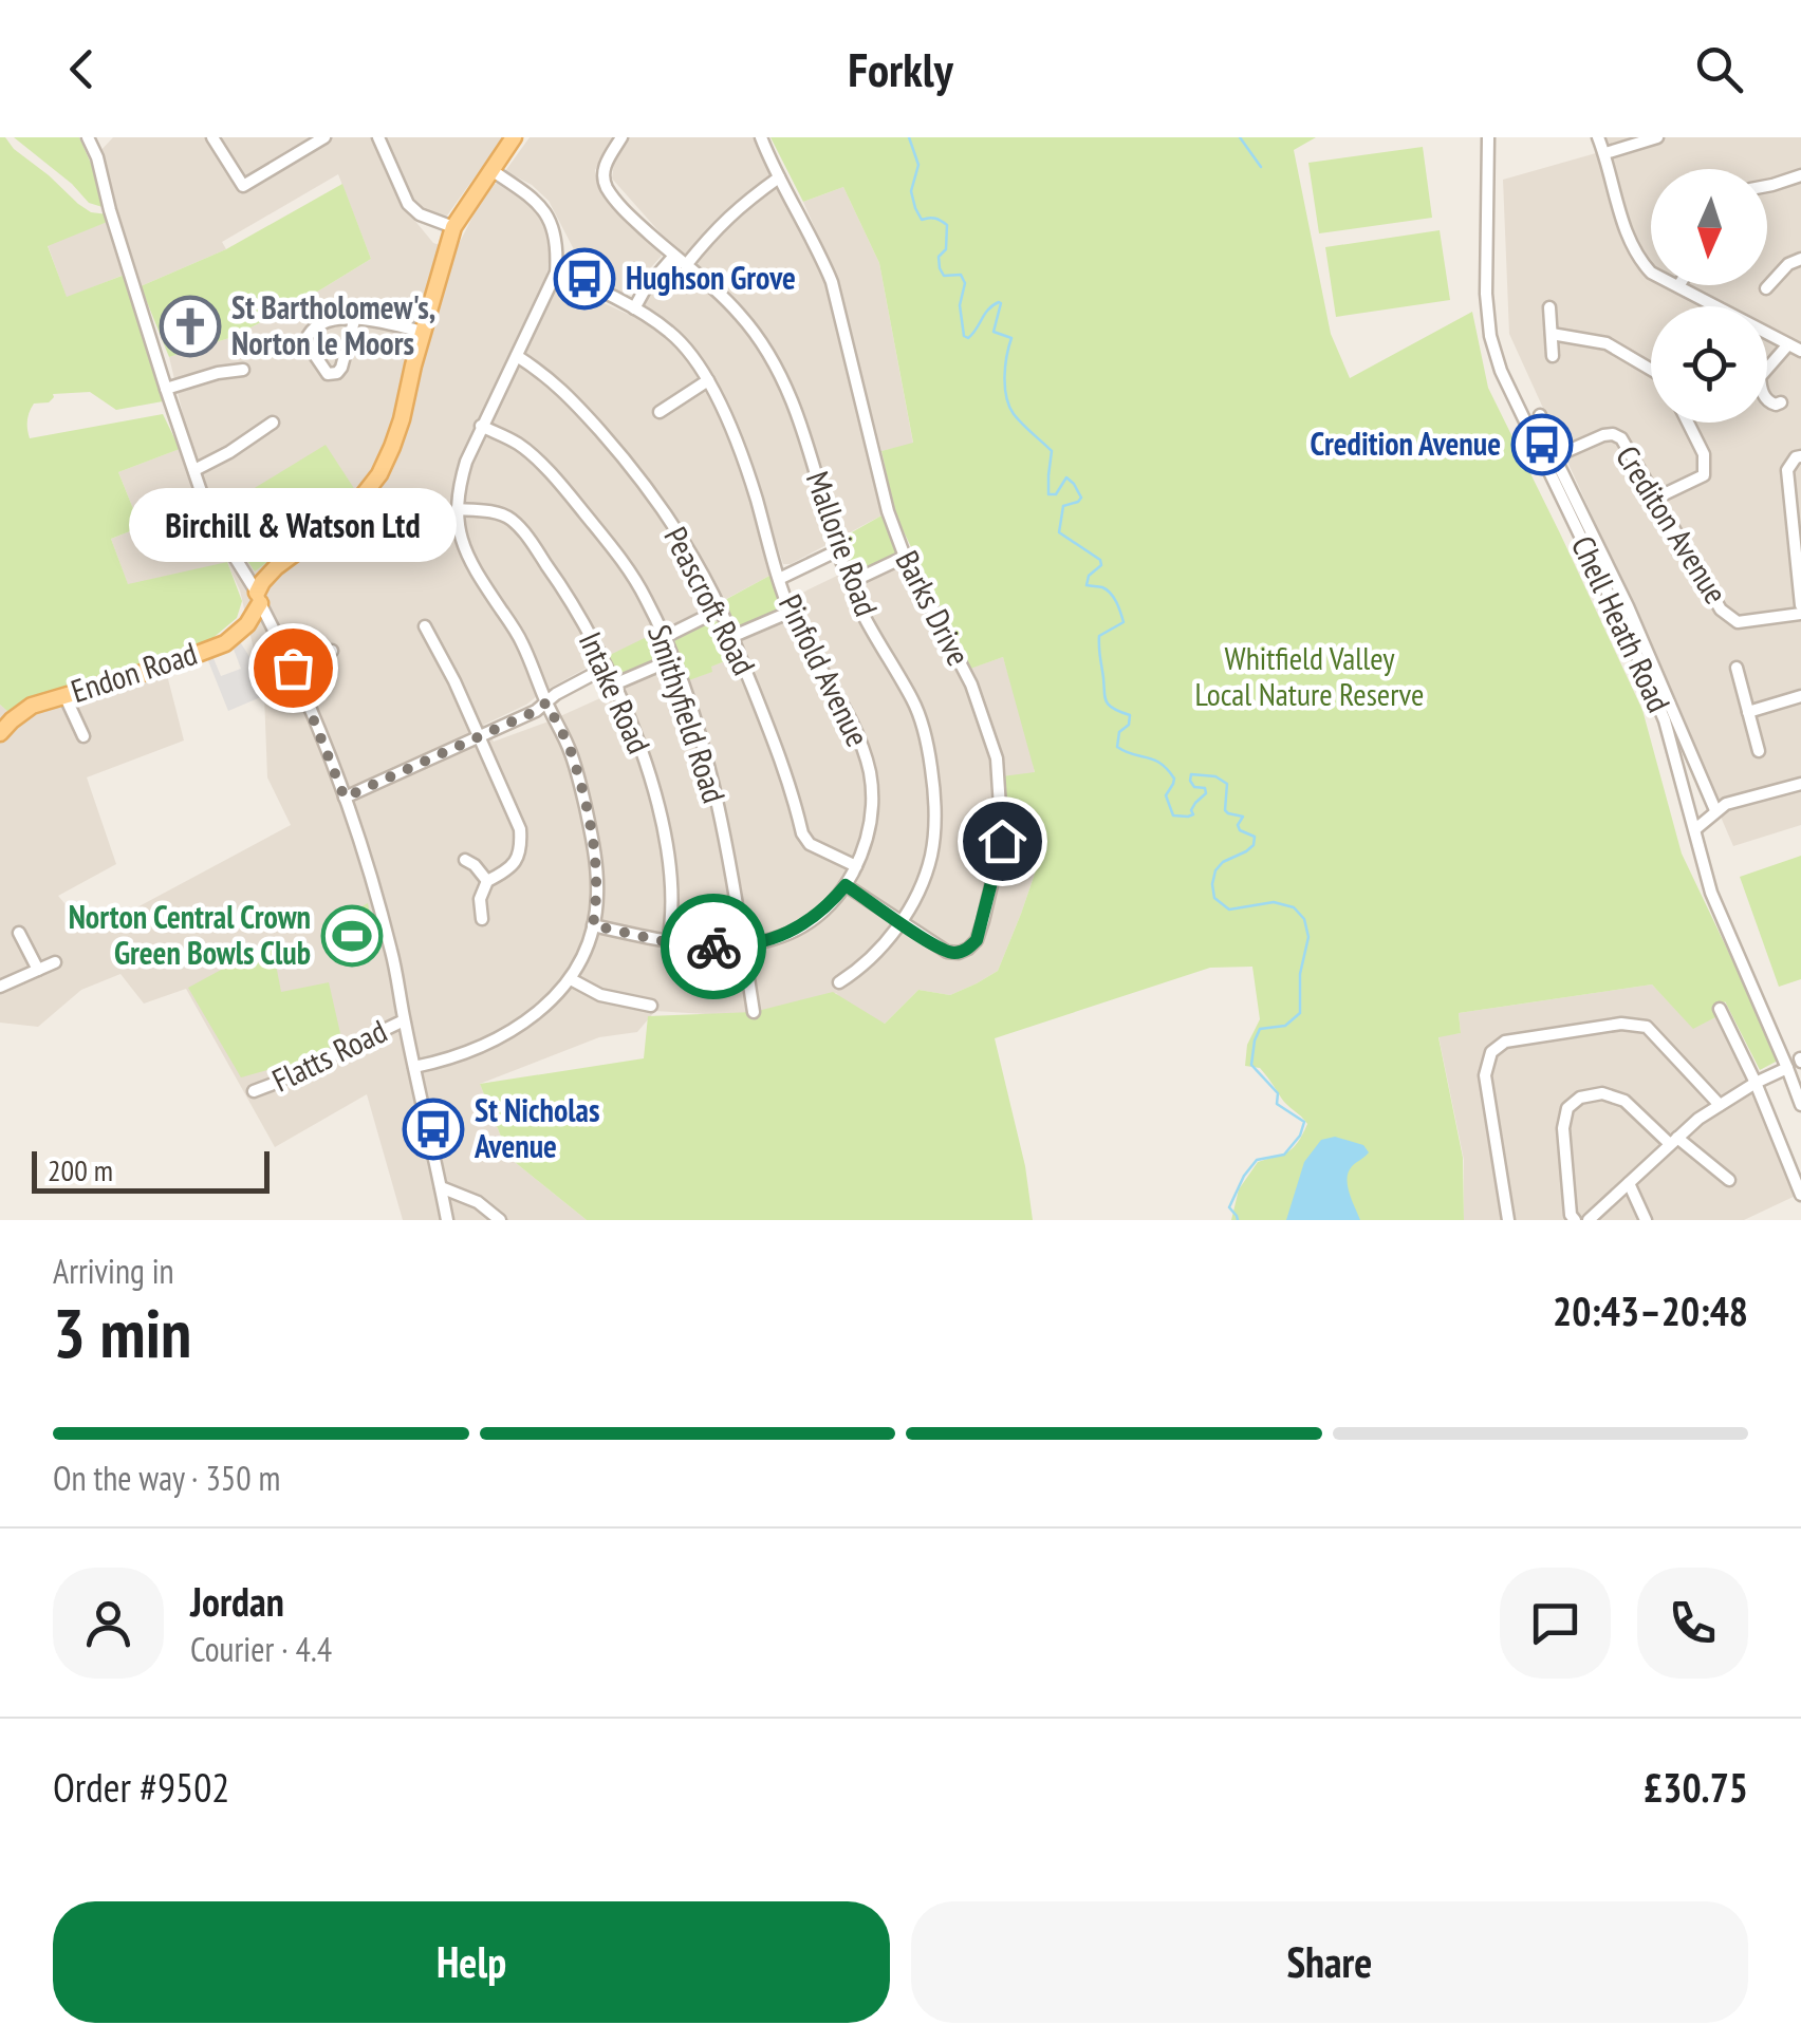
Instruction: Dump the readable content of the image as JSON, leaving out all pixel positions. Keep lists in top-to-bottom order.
{
  "streets": {
    "main road": ["Endon Road"],
    "street": [
      "Crediton Avenue",
      "Mallorie Road",
      "Peascroft Road",
      "Barks Drive",
      "Chell Heath Road",
      "Pinfold Avenue",
      "Intake Road",
      "Smithyfield Road",
      "Flatts Road"
    ]
  },
  "crossings": [
    ["Crediton Avenue", "Chell Heath Road"],
    ["Mallorie Road", "Barks Drive"],
    ["Peascroft Road", "Pinfold Avenue"],
    ["Barks Drive", "Pinfold Avenue"],
    ["Pinfold Avenue", "Intake Road"],
    ["Pinfold Avenue", "Smithyfield Road"]
  ],
  "parks": ["Whitfield Valley Local Nature Reserve"],
  "places": {
    "bus stop": ["Hughson Grove", "Credition Avenue", "St Nicholas Avenue"],
    "church": ["St Bartholomew's, Norton le Moors"],
    "other": ["Birchill & Watson Ltd"],
    "sports": ["Norton Central Crown Green Bowls Club"]
  },
  "scale_bar": "200 m",
  "north": "bottom",
  "page": {
    "header": "Forkly",
    "bubble": "Birchill & Watson Ltd",
    "scale": "200 m",
    "heading": ["3 min", "Arriving in", "20:43–20:48"],
    "panel": [
      "Jordan",
      "Courier · 4.4",
      "Order #9502",
      "£30.75"
    ],
    "bar": "On the way · 350 m",
    "buttons": ["Help", "Share"]
  }
}
